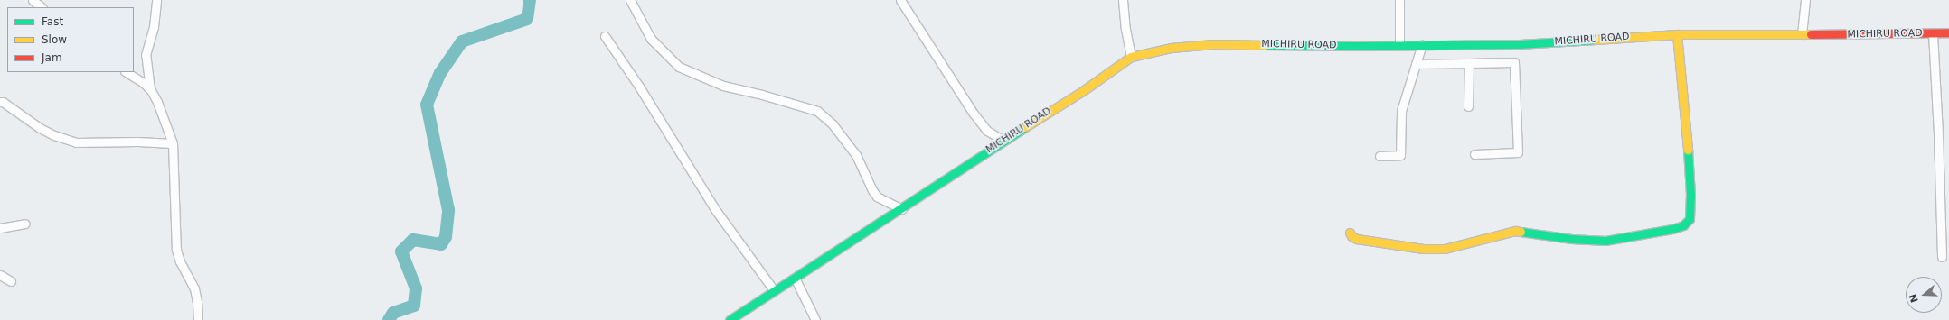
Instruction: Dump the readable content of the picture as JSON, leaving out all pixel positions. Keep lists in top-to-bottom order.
{
  "streets": {
    "street": ["MICHIRU ROAD"]
  },
  "legend": ["Fast", "Slow", "Jam"],
  "north": "left"
}
